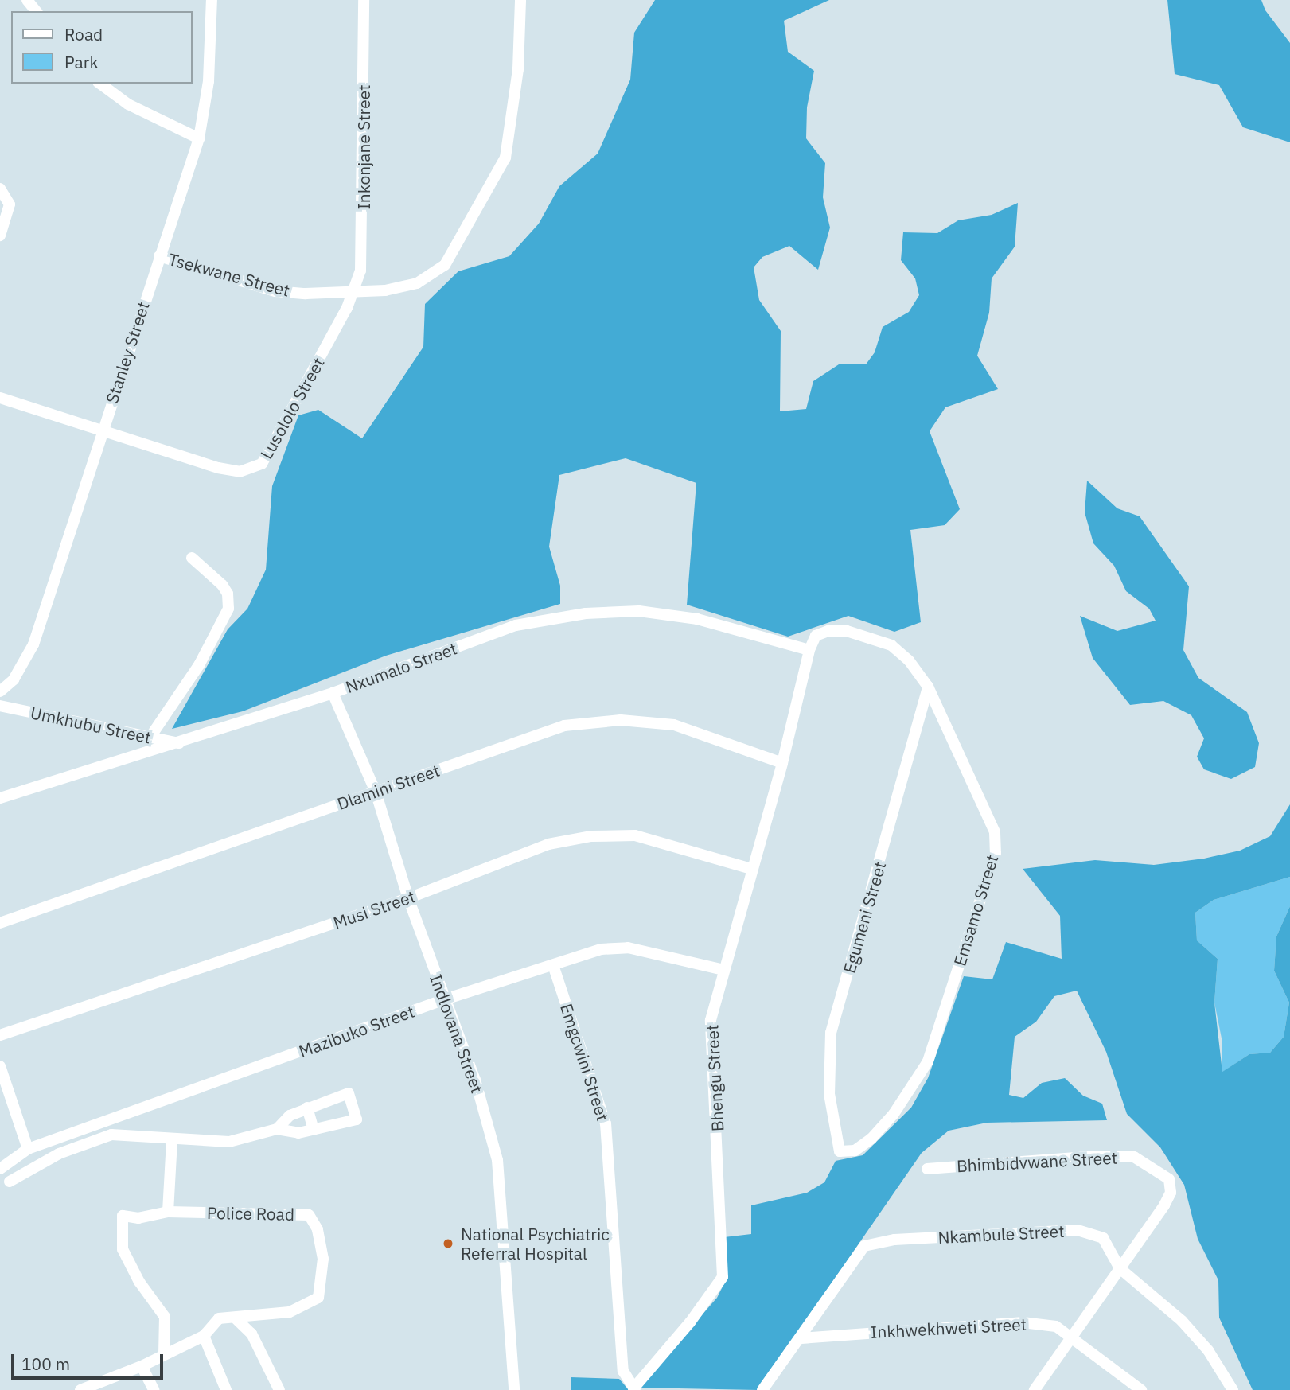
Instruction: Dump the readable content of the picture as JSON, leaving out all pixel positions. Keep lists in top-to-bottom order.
{
  "streets": {
    "street": [
      "Inkonjane Street",
      "Tsekwane Street",
      "Stanley Street",
      "Lusololo Street",
      "Nxumalo Street",
      "Umkhubu Street",
      "Dlamini Street",
      "Musi Street",
      "Emsamo Street",
      "Egumeni Street",
      "Mazibuko Street",
      "Indlovana Street",
      "Emgcwini Street",
      "Bhengu Street",
      "Bhimbidvwane Street",
      "Police Road",
      "Nkambule Street",
      "Inkhwekhweti Street"
    ]
  },
  "crossings": [
    ["Inkonjane Street", "Tsekwane Street"],
    ["Inkonjane Street", "Lusololo Street"],
    ["Tsekwane Street", "Stanley Street"],
    ["Tsekwane Street", "Lusololo Street"],
    ["Stanley Street", "Lusololo Street"],
    ["Nxumalo Street", "Umkhubu Street"],
    ["Nxumalo Street", "Emsamo Street"],
    ["Nxumalo Street", "Indlovana Street"],
    ["Nxumalo Street", "Bhengu Street"],
    ["Dlamini Street", "Indlovana Street"],
    ["Dlamini Street", "Bhengu Street"],
    ["Musi Street", "Indlovana Street"],
    ["Musi Street", "Bhengu Street"],
    ["Emsamo Street", "Egumeni Street"],
    ["Emsamo Street", "Bhengu Street"],
    ["Mazibuko Street", "Indlovana Street"],
    ["Mazibuko Street", "Emgcwini Street"],
    ["Mazibuko Street", "Bhengu Street"],
    ["Emgcwini Street", "Bhengu Street"],
    ["Bhimbidvwane Street", "Nkambule Street"],
    ["Bhimbidvwane Street", "Inkhwekhweti Street"],
    ["Nkambule Street", "Inkhwekhweti Street"]
  ],
  "places": ["National Psychiatric Referral Hospital"],
  "legend": ["Road", "Park"],
  "scale_bar": "100 m"
}
